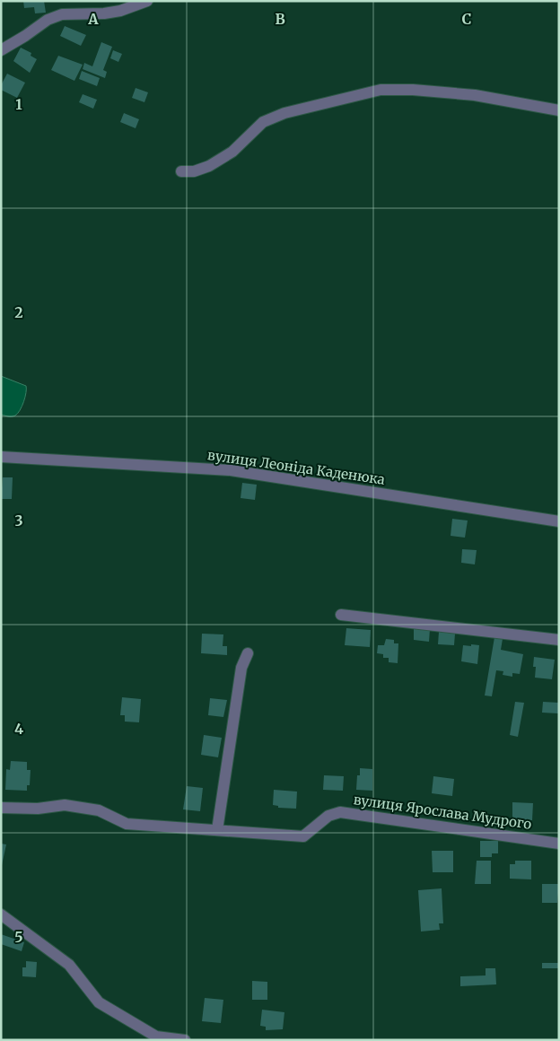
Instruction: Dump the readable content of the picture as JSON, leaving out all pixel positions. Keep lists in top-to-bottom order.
{
  "streets": {
    "street": ["вулиця Леоніда Каденюка", "вулиця Ярослава Мудрого"]
  },
  "grid": {
    "columns": ["A", "B", "C"],
    "rows": [
      "1",
      "2",
      "3",
      "4",
      "5"
    ]
  }
}
